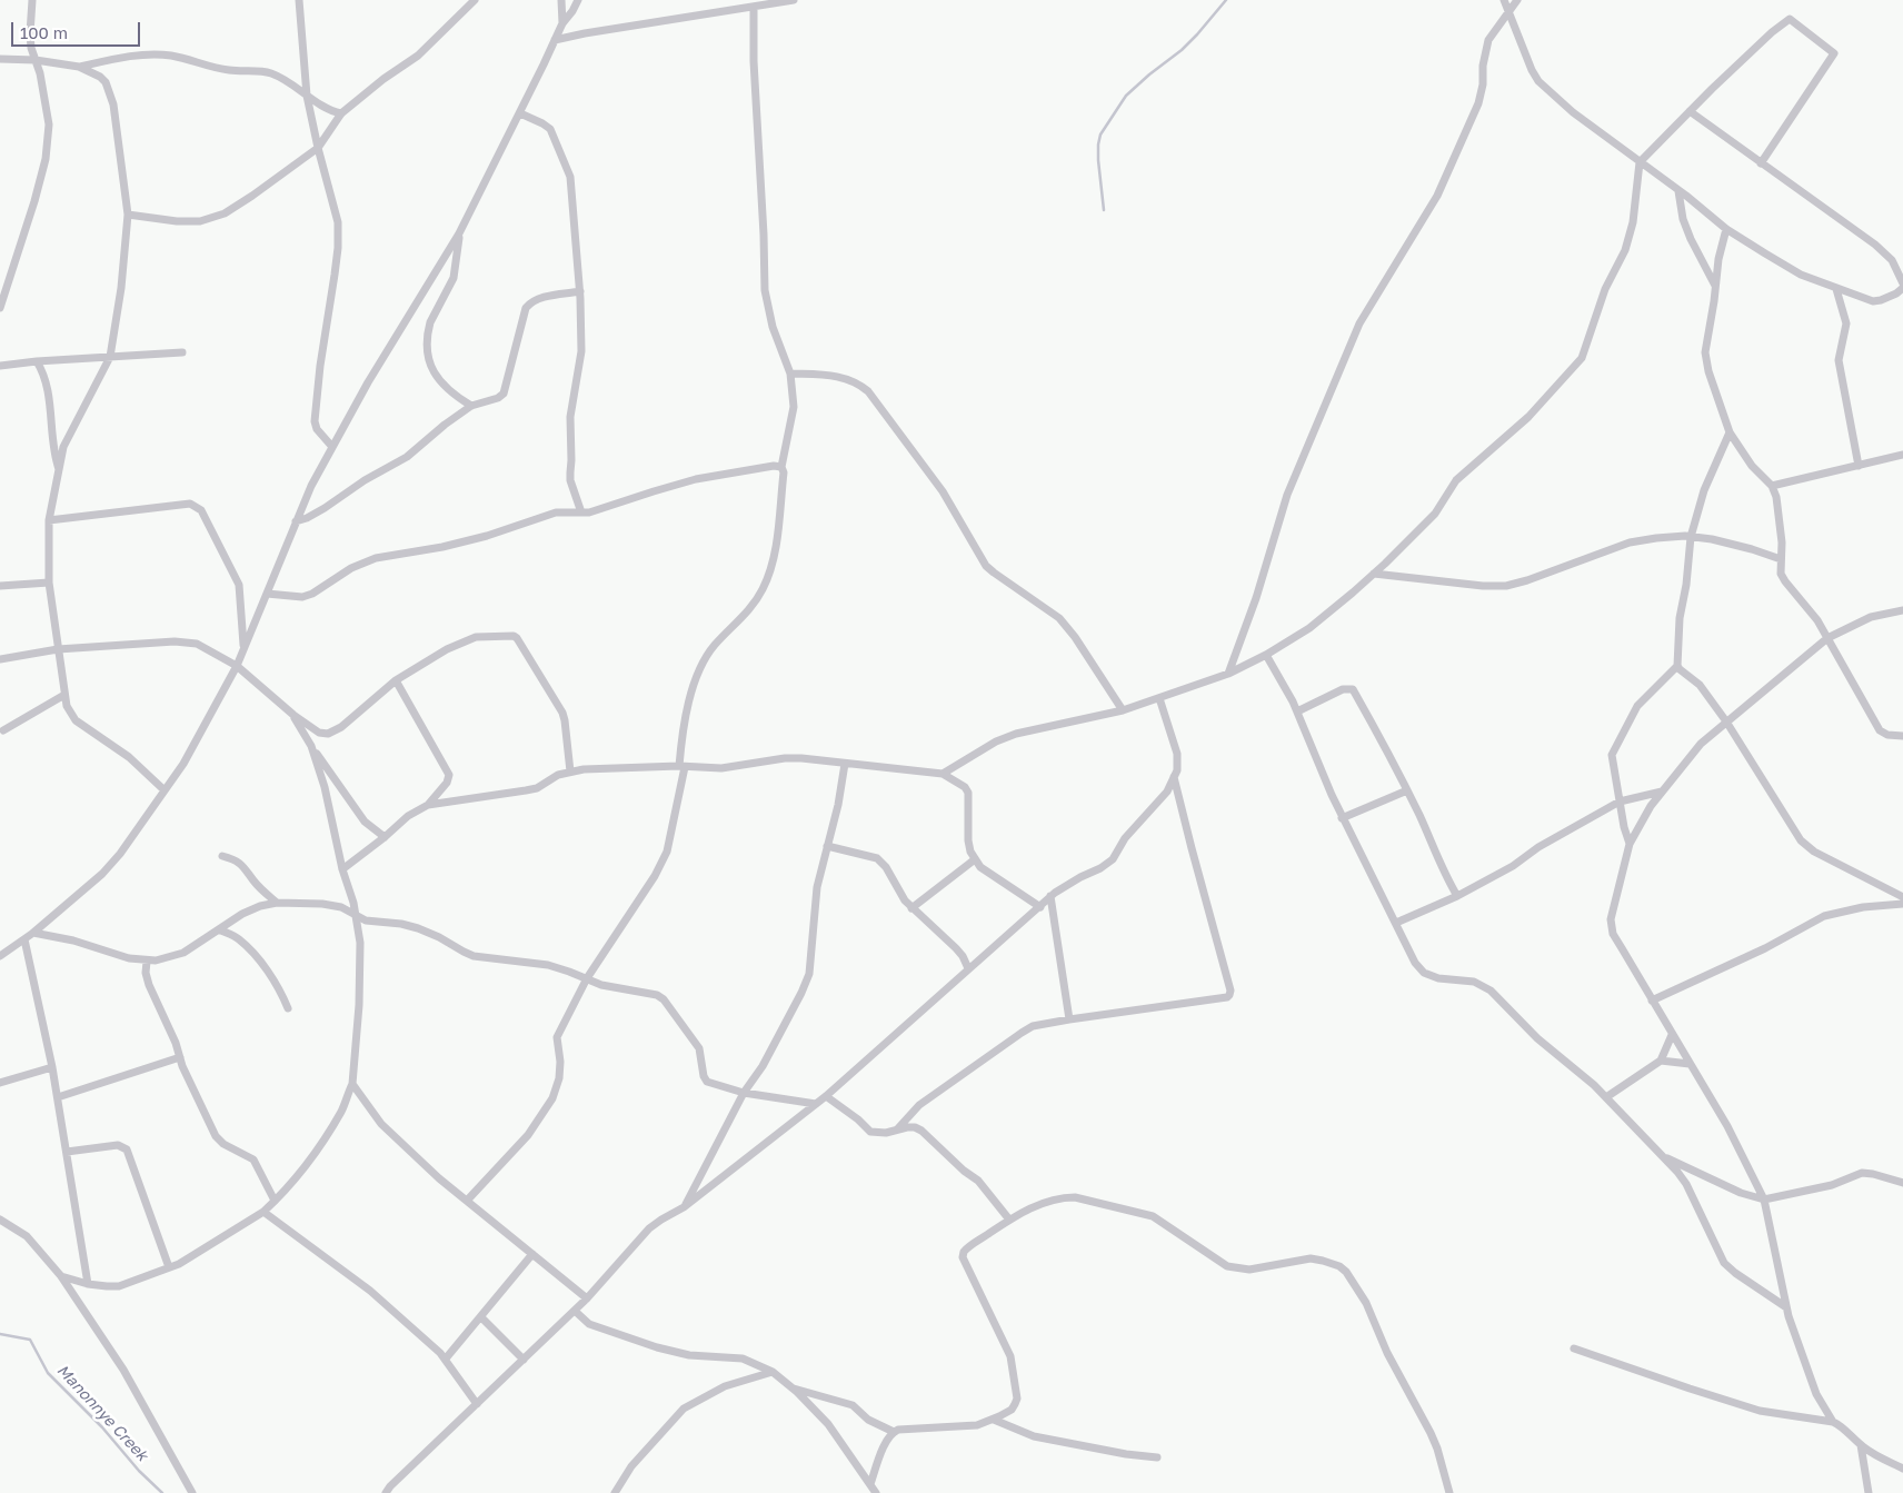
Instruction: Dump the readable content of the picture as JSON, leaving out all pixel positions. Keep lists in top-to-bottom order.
{
  "water": ["Manonnye Creek"],
  "scale_bar": "100 m"
}
